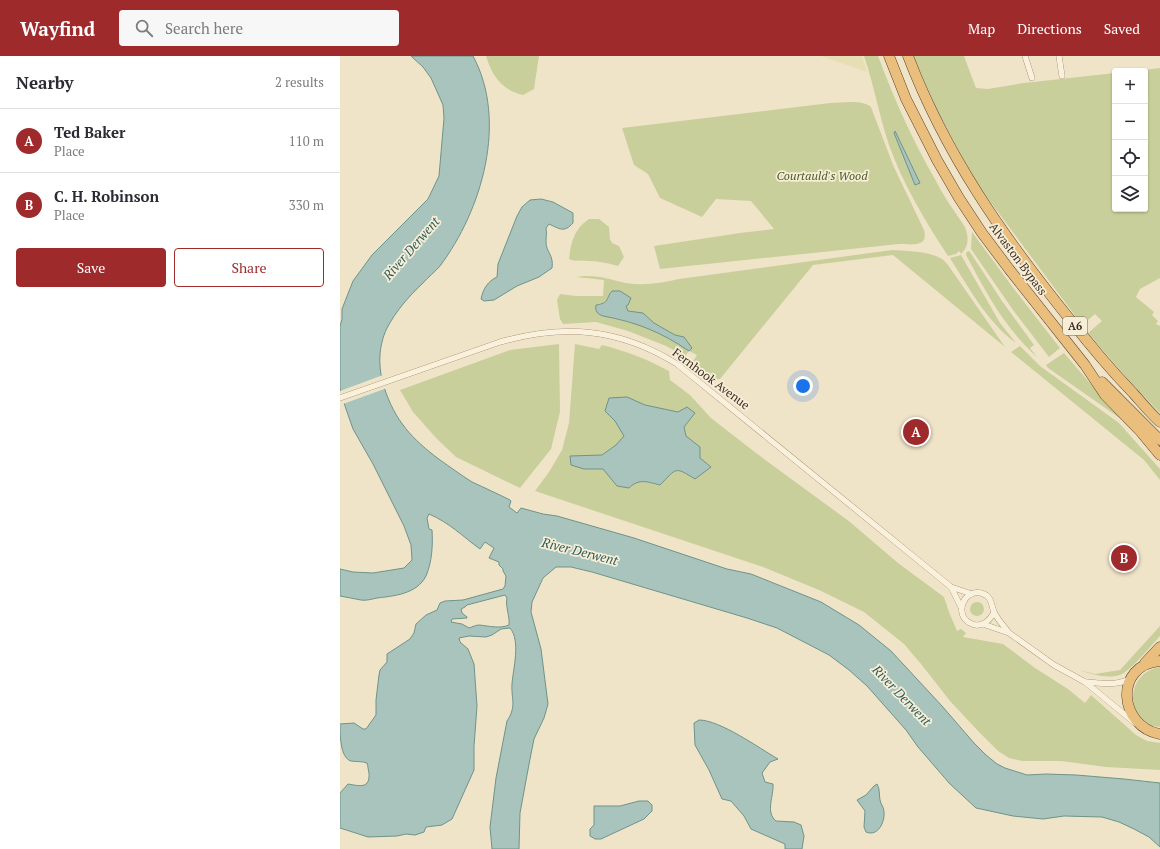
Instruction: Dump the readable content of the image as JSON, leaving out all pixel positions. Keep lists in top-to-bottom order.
{
  "streets": {
    "highway": ["Alvaston Bypass", "A6"],
    "street": ["Fernhook Avenue"]
  },
  "water": ["River Derwent"],
  "parks": ["Courtauld's Wood"],
  "page": {
    "header": "Wayfind",
    "search": "Search here",
    "nav": ["Map", "Directions", "Saved"],
    "heading": ["Nearby", "2 results"],
    "map_buttons": ["+", "−"],
    "list": [
      {
        "mark": "A",
        "name": "Ted Baker",
        "note": "Place",
        "value": "110 m"
      },
      {
        "mark": "B",
        "name": "C. H. Robinson",
        "note": "Place",
        "value": "330 m"
      }
    ],
    "buttons": ["Save", "Share"],
    "pins": ["A", "B"]
  }
}
